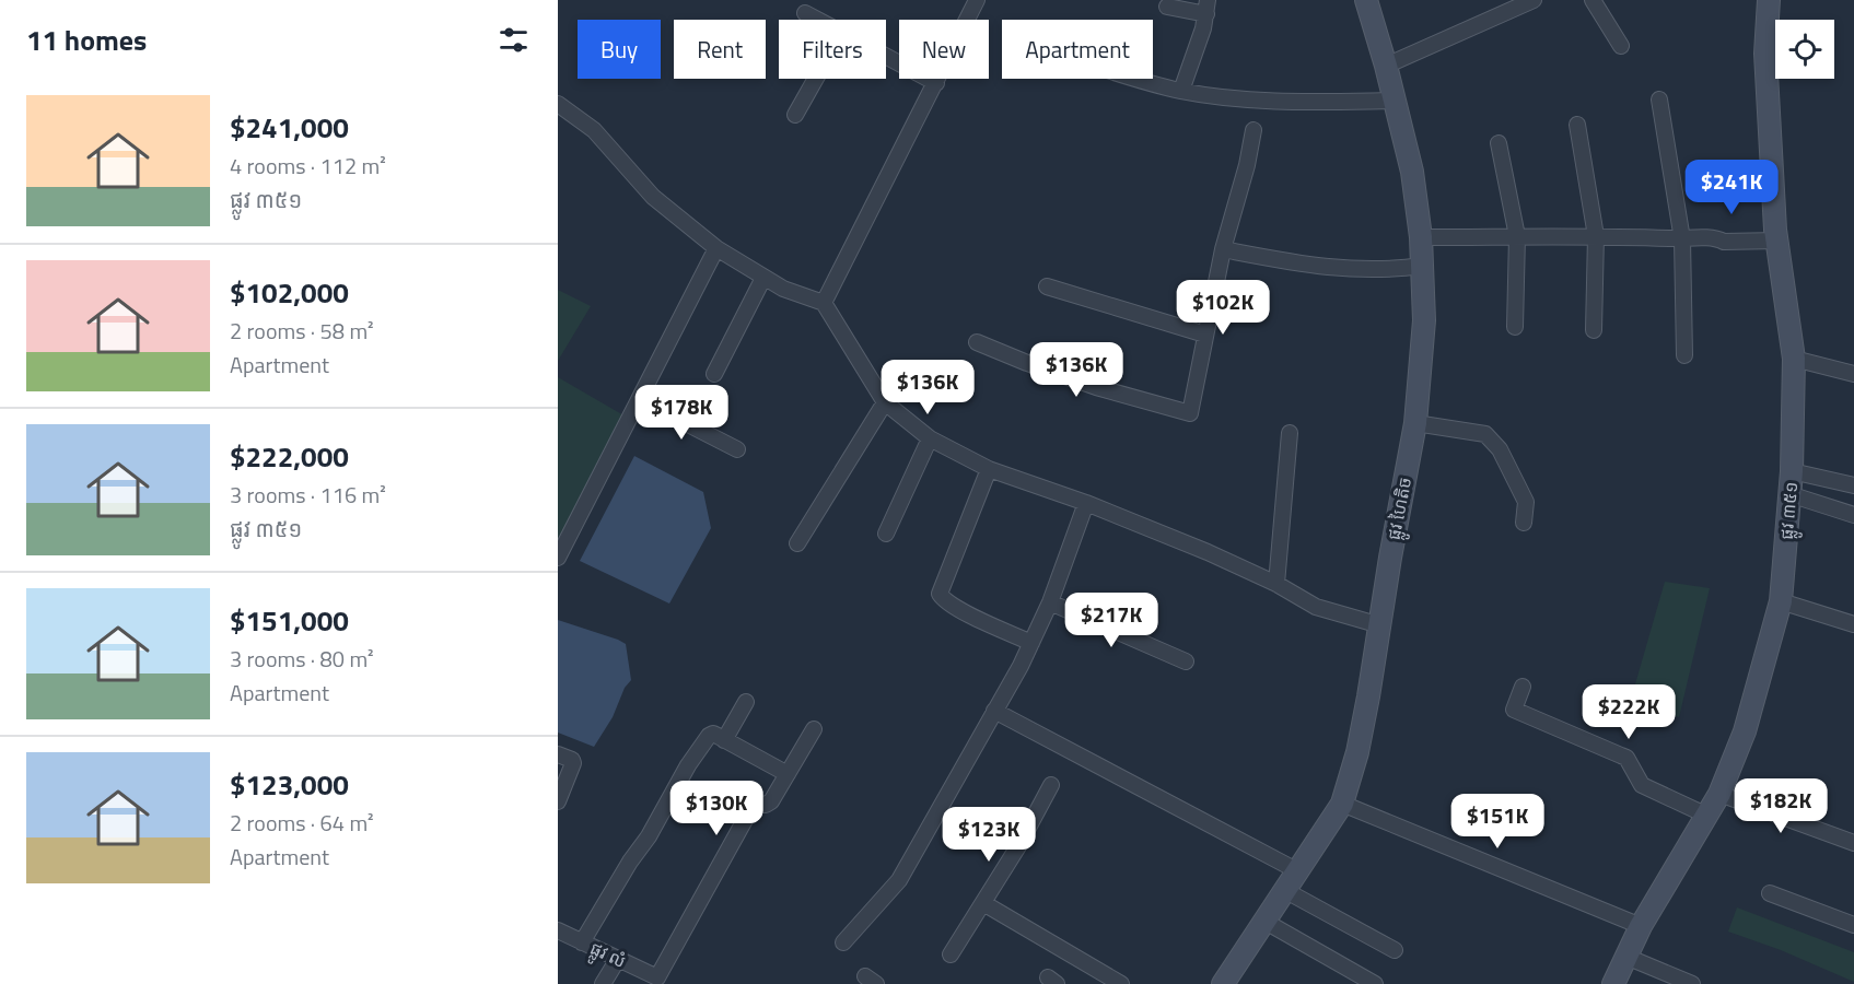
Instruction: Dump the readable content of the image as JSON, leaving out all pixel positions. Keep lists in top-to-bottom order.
{
  "streets": {
    "street": ["ផ្លូវ ហៃតិច", "ផ្លូវ ៣៥១", "ផ្លូវ លំ"]
  },
  "page": {
    "heading": "11 homes",
    "chip": [
      "Buy",
      "Rent",
      "Filters",
      "New",
      "Apartment"
    ],
    "list": [
      {
        "name": "$241,000",
        "note": "4 rooms · 112 m² · ផ្លូវ ៣៥១"
      },
      {
        "name": "$102,000",
        "note": "2 rooms · 58 m² · Apartment"
      },
      {
        "name": "$222,000",
        "note": "3 rooms · 116 m² · ផ្លូវ ៣៥១"
      },
      {
        "name": "$151,000",
        "note": "3 rooms · 80 m² · Apartment"
      },
      {
        "name": "$123,000",
        "note": "2 rooms · 64 m² · Apartment"
      }
    ],
    "price": [
      "$241K",
      "$102K",
      "$136K",
      "$136K",
      "$178K",
      "$217K",
      "$222K",
      "$182K",
      "$130K",
      "$151K",
      "$123K"
    ]
  }
}
